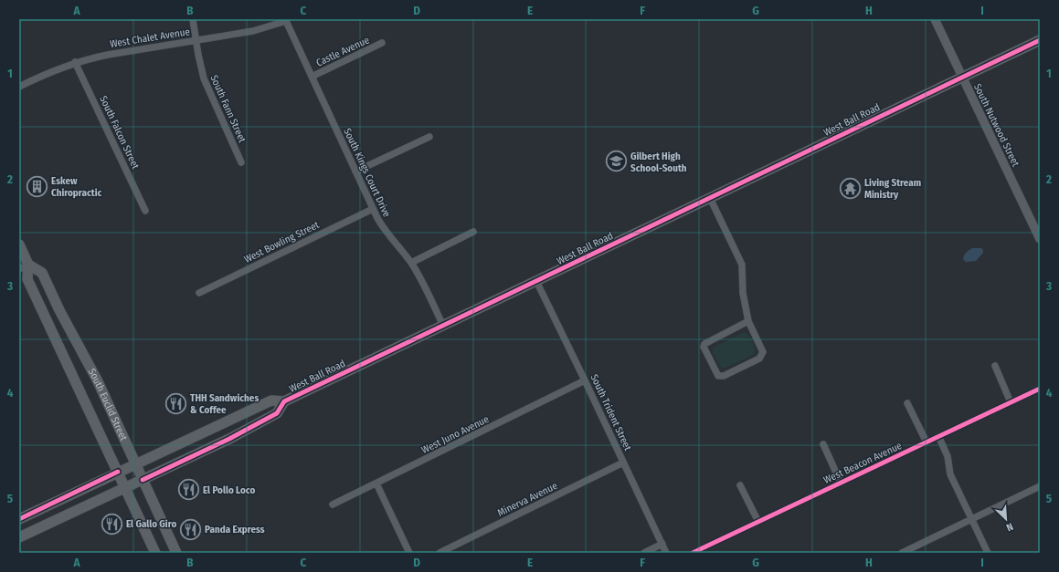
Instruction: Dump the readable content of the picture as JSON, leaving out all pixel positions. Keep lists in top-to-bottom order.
{
  "streets": {
    "main road": ["West Ball Road", "South Euclid Street"],
    "street": [
      "West Chalet Avenue",
      "Castle Avenue",
      "South Fann Street",
      "South Nutwood Street",
      "South Falcon Street",
      "South Kings Court Drive",
      "West Bowling Street",
      "South Trident Street",
      "West Juno Avenue",
      "West Beacon Avenue",
      "Minerva Avenue"
    ]
  },
  "crossings": [
    ["West Chalet Avenue", "South Fann Street"],
    ["West Chalet Avenue", "South Falcon Street"],
    ["West Chalet Avenue", "South Kings Court Drive"],
    ["Castle Avenue", "South Kings Court Drive"],
    ["West Ball Road", "South Nutwood Street"],
    ["West Ball Road", "South Kings Court Drive"],
    ["West Ball Road", "South Euclid Street"],
    ["West Ball Road", "South Trident Street"],
    ["South Kings Court Drive", "West Bowling Street"],
    ["South Trident Street", "West Juno Avenue"],
    ["South Trident Street", "Minerva Avenue"]
  ],
  "places": {
    "school or university": ["Gilbert High School-South"],
    "building": ["Eskew Chiropractic"],
    "temple": ["Living Stream Ministry"],
    "restaurant": [
      "THH Sandwiches & Coffee",
      "El Pollo Loco",
      "El Gallo Giro",
      "Panda Express"
    ]
  },
  "north": "bottom right",
  "grid": {
    "columns": [
      "A",
      "B",
      "C",
      "D",
      "E",
      "F",
      "G",
      "H",
      "I"
    ],
    "rows": [
      "1",
      "2",
      "3",
      "4",
      "5"
    ]
  }
}
